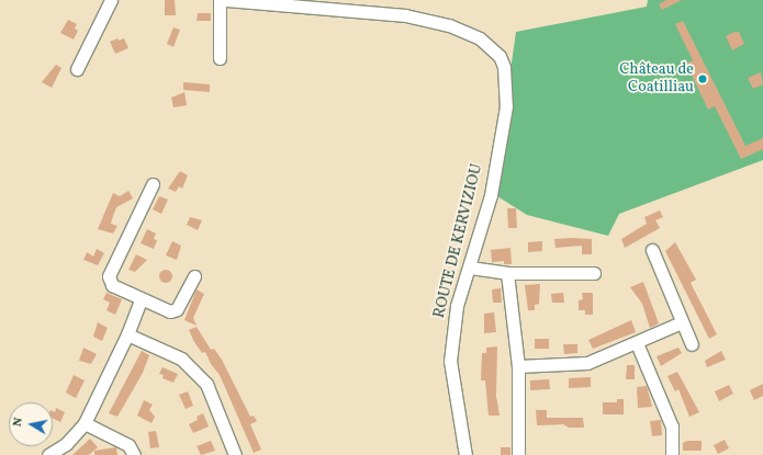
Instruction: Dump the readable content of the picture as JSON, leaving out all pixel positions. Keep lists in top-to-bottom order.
{
  "streets": {
    "street": ["ROUTE DE KERVIZIOU"]
  },
  "places": ["Château de Coatilliau"],
  "north": "left"
}
